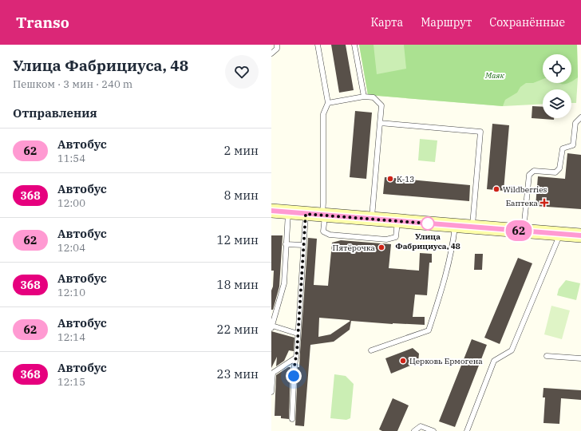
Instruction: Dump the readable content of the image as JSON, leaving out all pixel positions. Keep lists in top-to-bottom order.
{
  "parks": ["Маяк"],
  "places": {
    "other": [
      "K-13",
      "Wildberries",
      "Улица Фабрициуса, 48",
      "Пятёрочка",
      "Церковь Ермогена"
    ],
    "health": ["Еаптека"]
  },
  "lines": ["bus line 62"],
  "page": {
    "header": "Transo",
    "nav": ["Карта", "Маршрут", "Сохранённые"],
    "heading": [
      ["Улица Фабрициуса, 48", "Пешком · 3 мин · 240 m"],
      "Отправления"
    ],
    "on_map": "62",
    "list": [
      {
        "mark": "62",
        "name": "Автобус",
        "note": "11:54",
        "value": "2 мин"
      },
      {
        "mark": "368",
        "name": "Автобус",
        "note": "12:00",
        "value": "8 мин"
      },
      {
        "mark": "62",
        "name": "Автобус",
        "note": "12:04",
        "value": "12 мин"
      },
      {
        "mark": "368",
        "name": "Автобус",
        "note": "12:10",
        "value": "18 мин"
      },
      {
        "mark": "62",
        "name": "Автобус",
        "note": "12:14",
        "value": "22 мин"
      },
      {
        "mark": "368",
        "name": "Автобус",
        "note": "12:15",
        "value": "23 мин"
      }
    ]
  }
}
